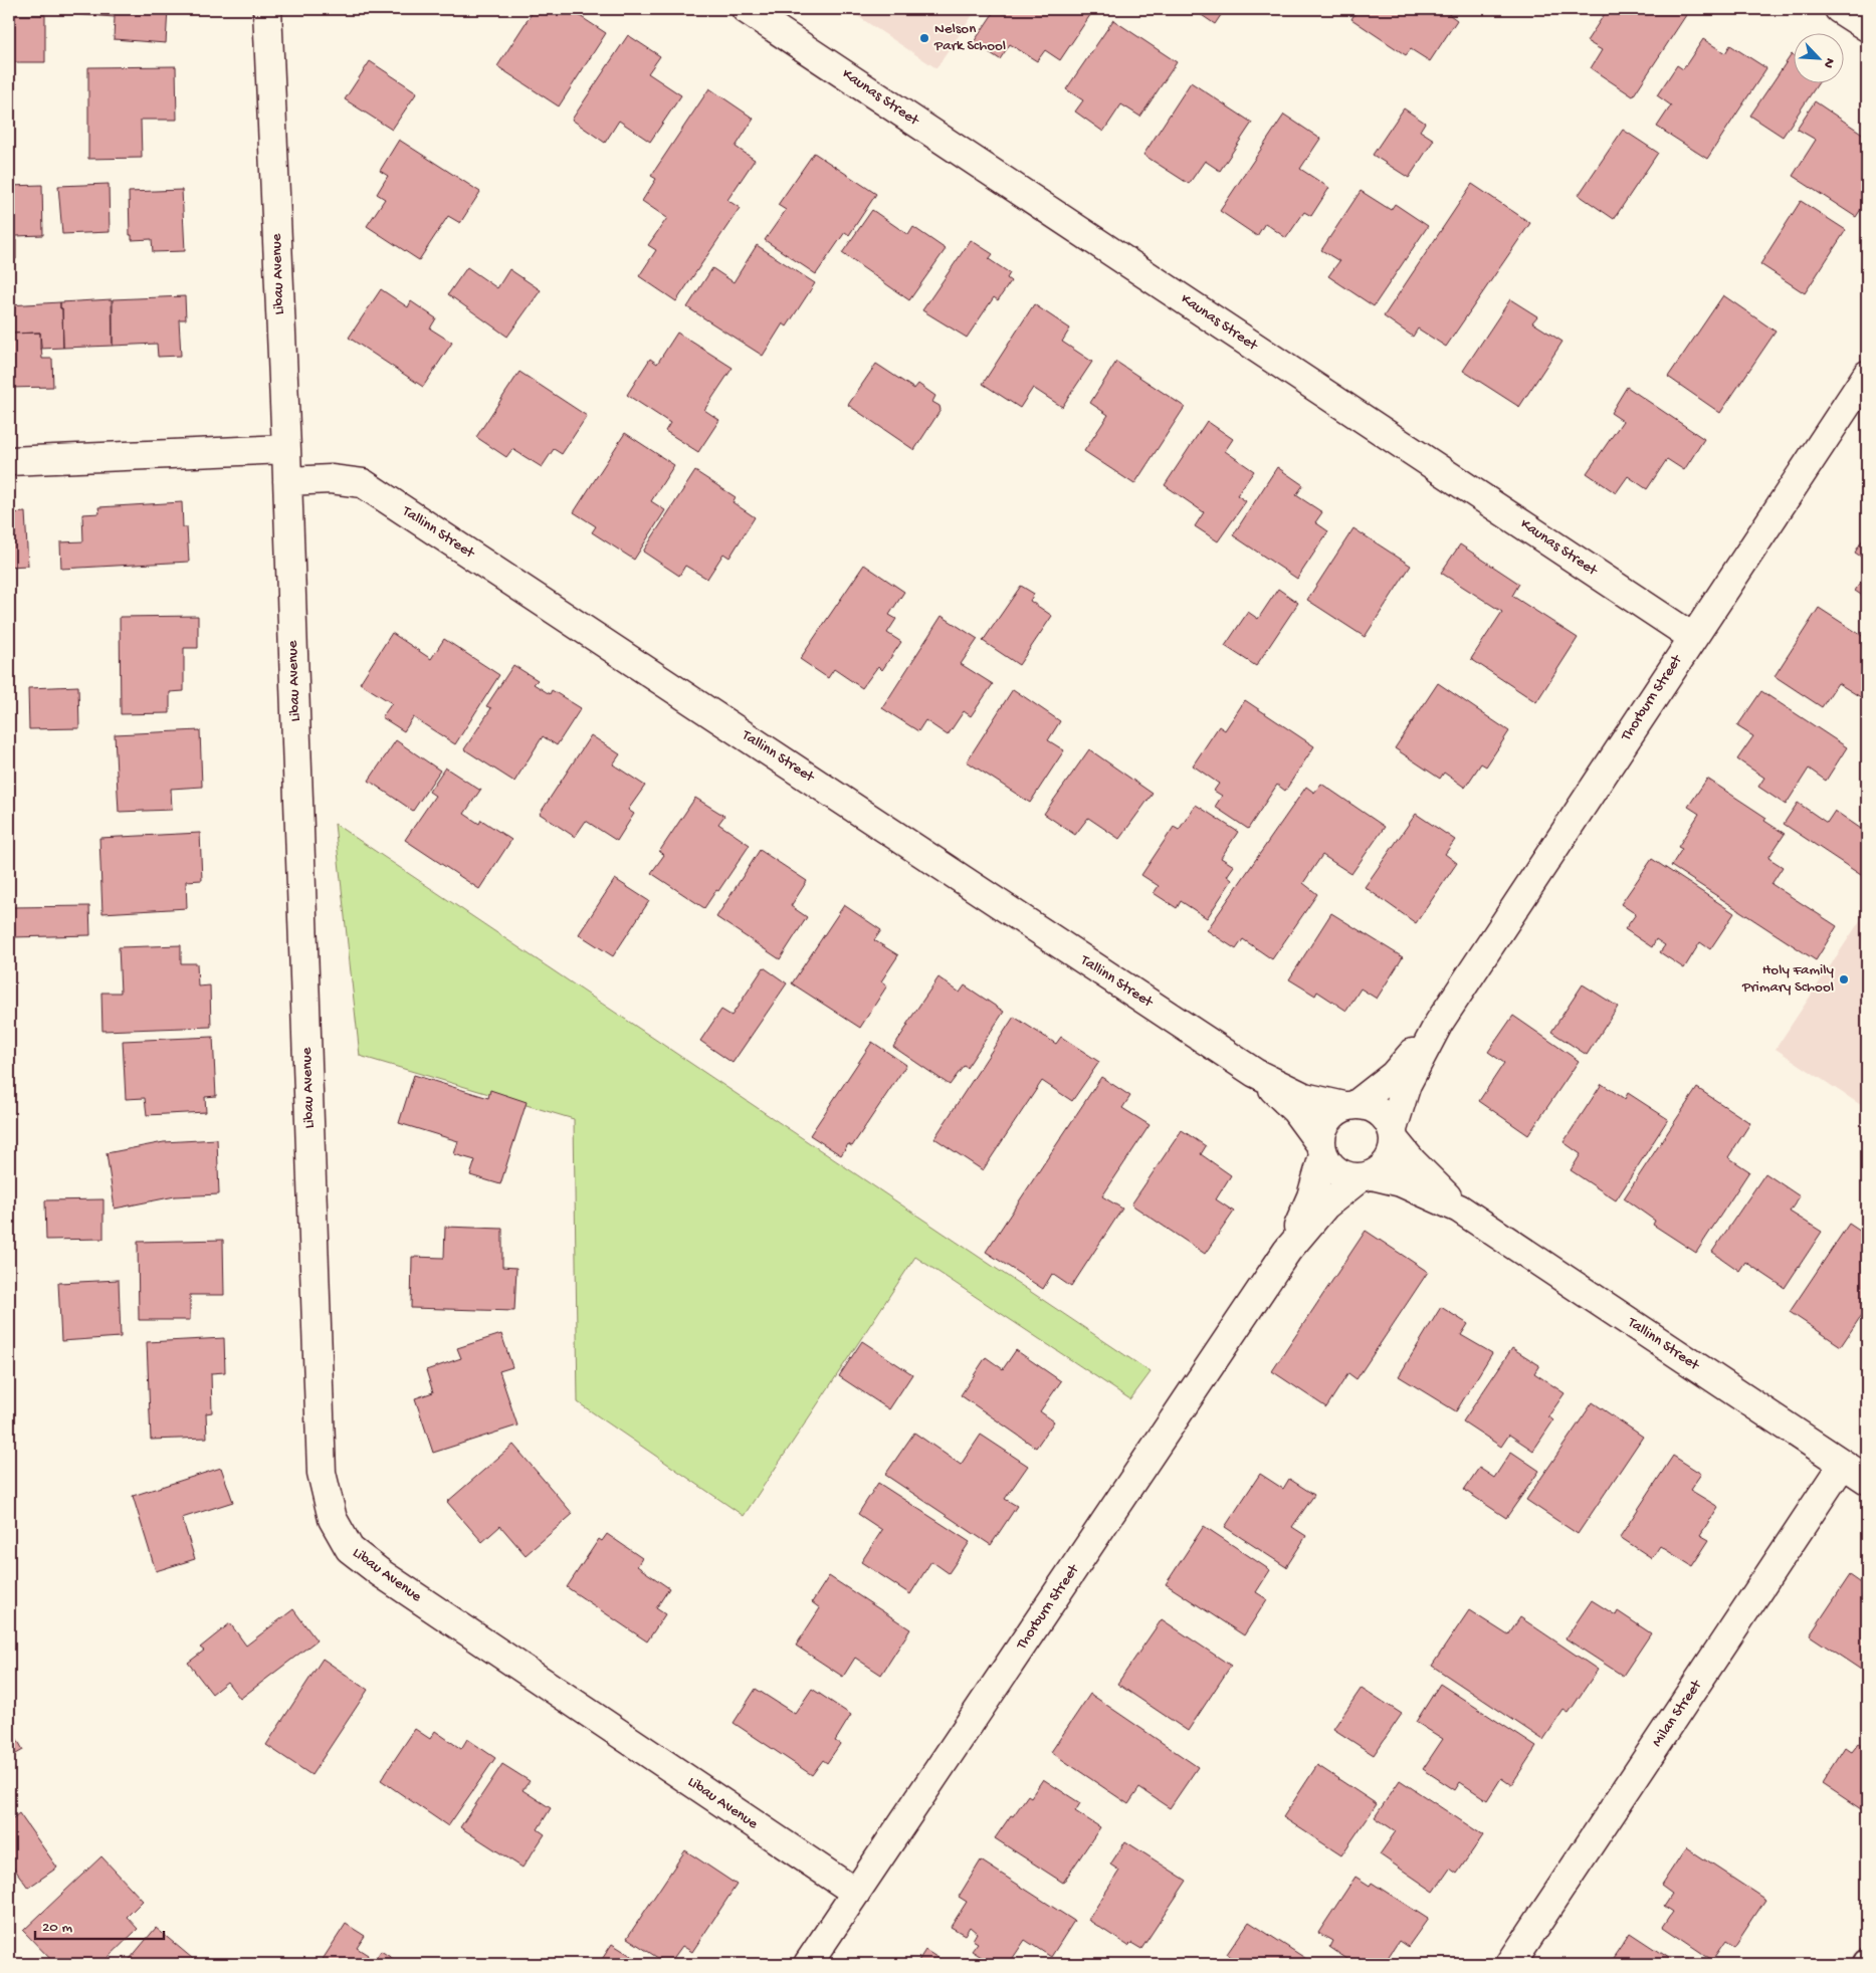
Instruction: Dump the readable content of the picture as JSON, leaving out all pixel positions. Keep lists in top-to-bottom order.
{
  "streets": {
    "street": [
      "Kaunas Street",
      "Libau Avenue",
      "Tallinn Street",
      "Thorburn Street",
      "Milan Street"
    ]
  },
  "crossings": [
    ["Kaunas Street", "Thorburn Street"],
    ["Libau Avenue", "Tallinn Street"],
    ["Libau Avenue", "Thorburn Street"],
    ["Tallinn Street", "Thorburn Street"],
    ["Tallinn Street", "Milan Street"]
  ],
  "places": ["Nelson Park School", "Holy Family Primary School"],
  "scale_bar": "20 m",
  "north": "bottom right"
}
